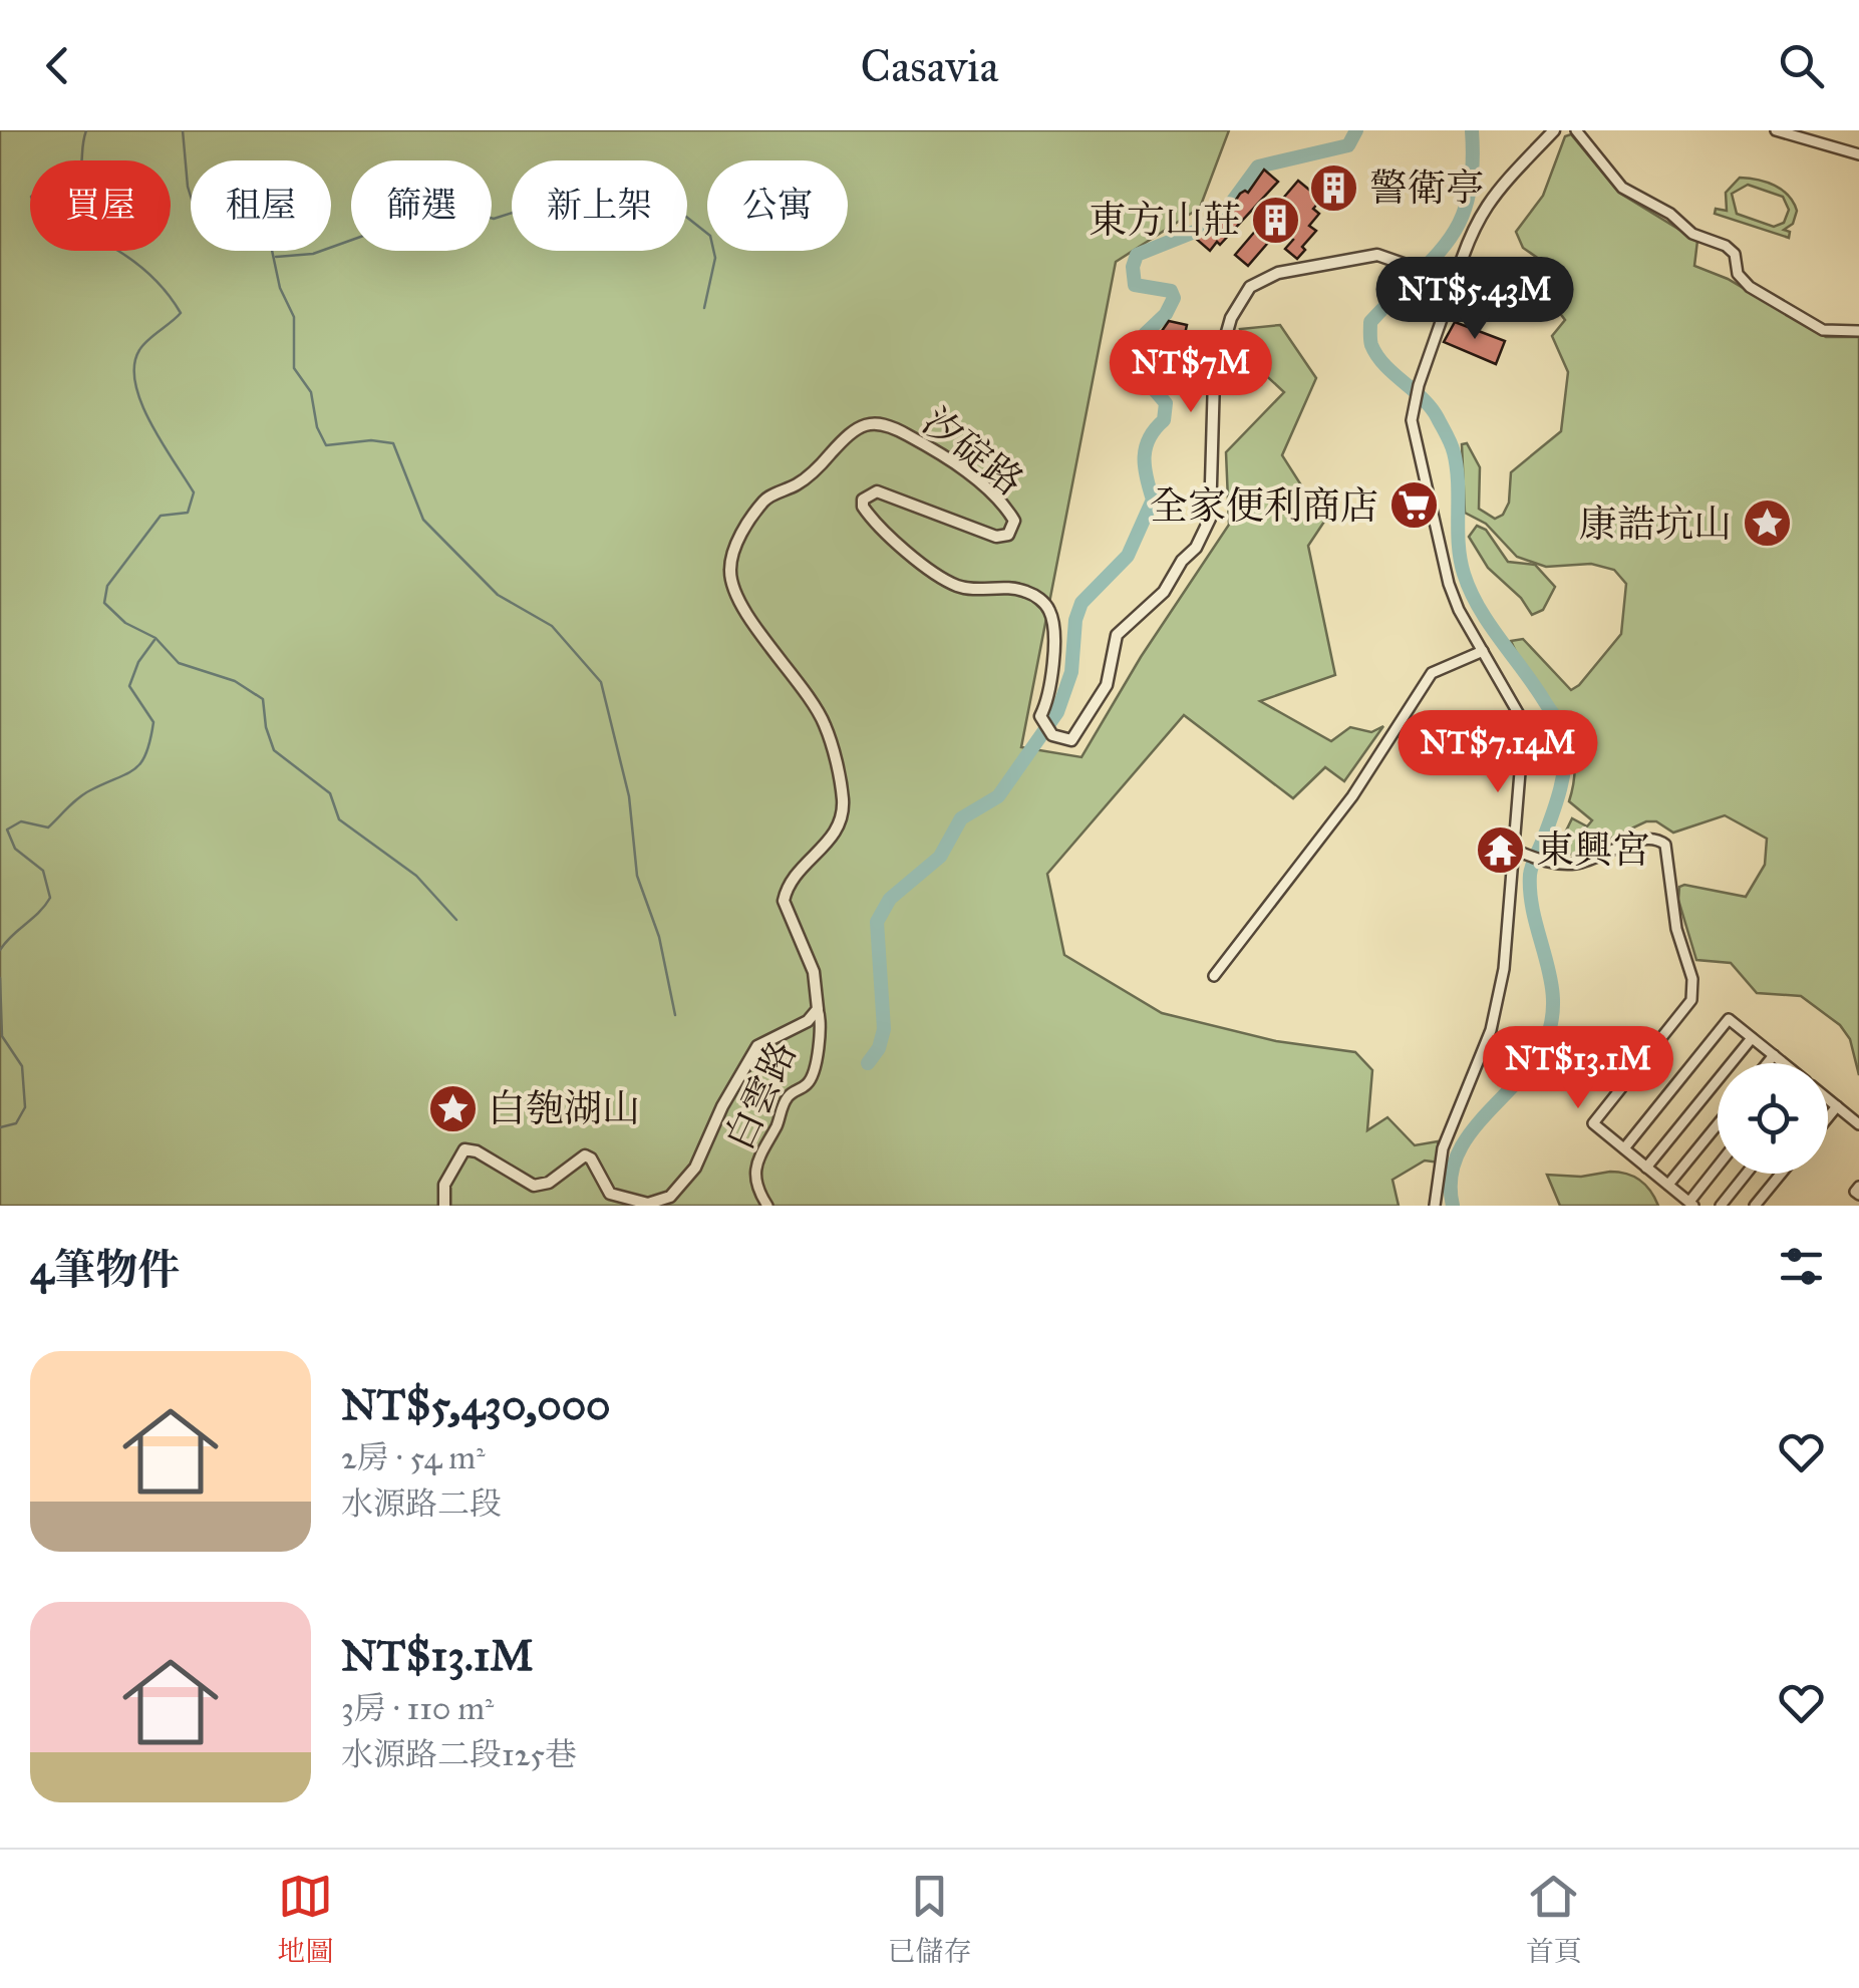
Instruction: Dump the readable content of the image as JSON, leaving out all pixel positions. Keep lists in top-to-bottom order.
{
  "streets": {
    "street": ["汐碇路", "白雲路"]
  },
  "crossings": [
    ["汐碇路", "白雲路"]
  ],
  "places": {
    "building": ["警衛亭", "東方山莊"],
    "supermarket": ["全家便利商店"],
    "place": ["康誥坑山", "白匏湖山"],
    "temple": ["東興宮"]
  },
  "page": {
    "header": "Casavia",
    "chip": [
      "買屋",
      "租屋",
      "篩選",
      "新上架",
      "公寓"
    ],
    "price": [
      "NT$5.43M",
      "NT$7M",
      "NT$7.14M",
      "NT$13.1M"
    ],
    "heading": "4筆物件",
    "list": [
      {
        "name": "NT$5,430,000",
        "note": "2房 · 54 m² · 水源路二段"
      },
      {
        "name": "NT$13.1M",
        "note": "3房 · 110 m² · 水源路二段125巷"
      }
    ],
    "tabs": ["地圖", "已儲存", "首頁"]
  }
}
